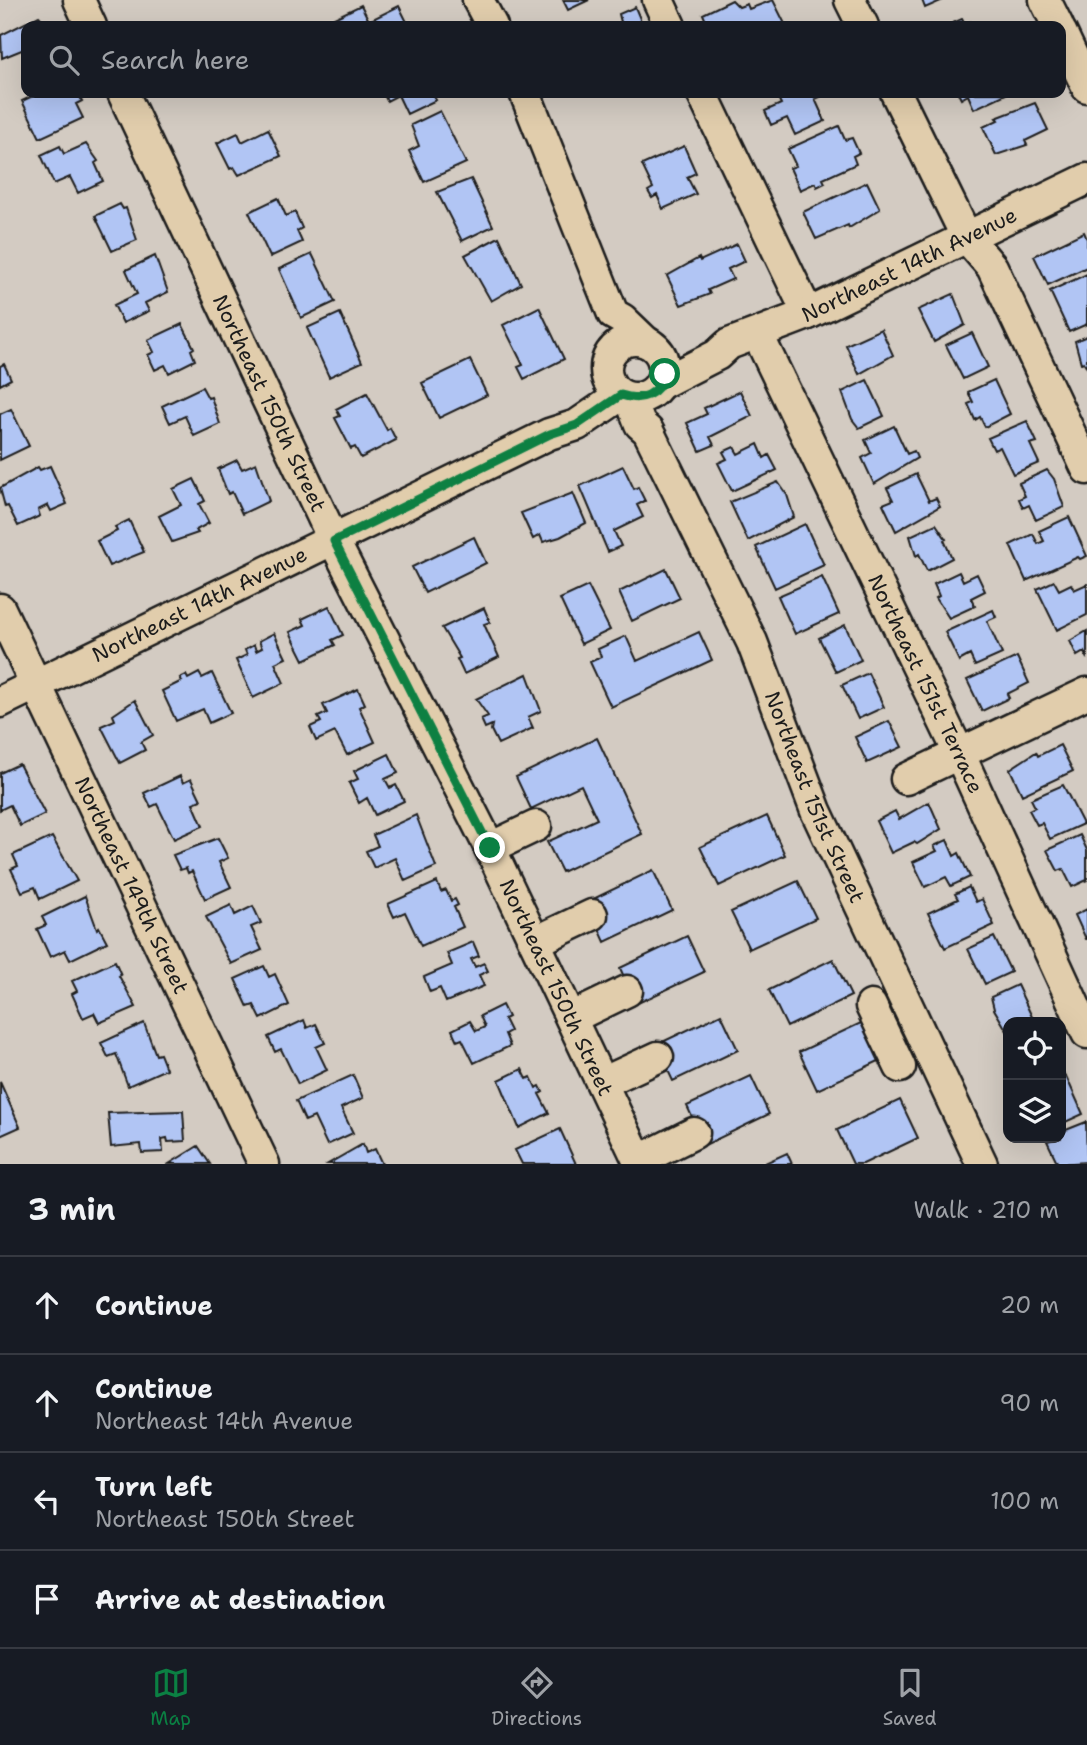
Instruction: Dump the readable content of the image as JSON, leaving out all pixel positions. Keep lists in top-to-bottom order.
{
  "streets": {
    "street": [
      "Northeast 14th Avenue",
      "Northeast 150th Street",
      "Northeast 151st Terrace",
      "Northeast 151st Street",
      "Northeast 149th Street"
    ]
  },
  "crossings": [
    ["Northeast 14th Avenue", "Northeast 150th Street"],
    ["Northeast 14th Avenue", "Northeast 151st Terrace"],
    ["Northeast 14th Avenue", "Northeast 151st Street"],
    ["Northeast 14th Avenue", "Northeast 149th Street"]
  ],
  "page": {
    "search": "Search here",
    "heading": ["3 min", "Walk · 210 m"],
    "list": [
      ["Continue", "20 m"],
      ["Continue", "Northeast 14th Avenue", "90 m"],
      ["Turn left", "Northeast 150th Street", "100 m"],
      "Arrive at destination"
    ],
    "nav": ["Map", "Directions", "Saved"]
  }
}
